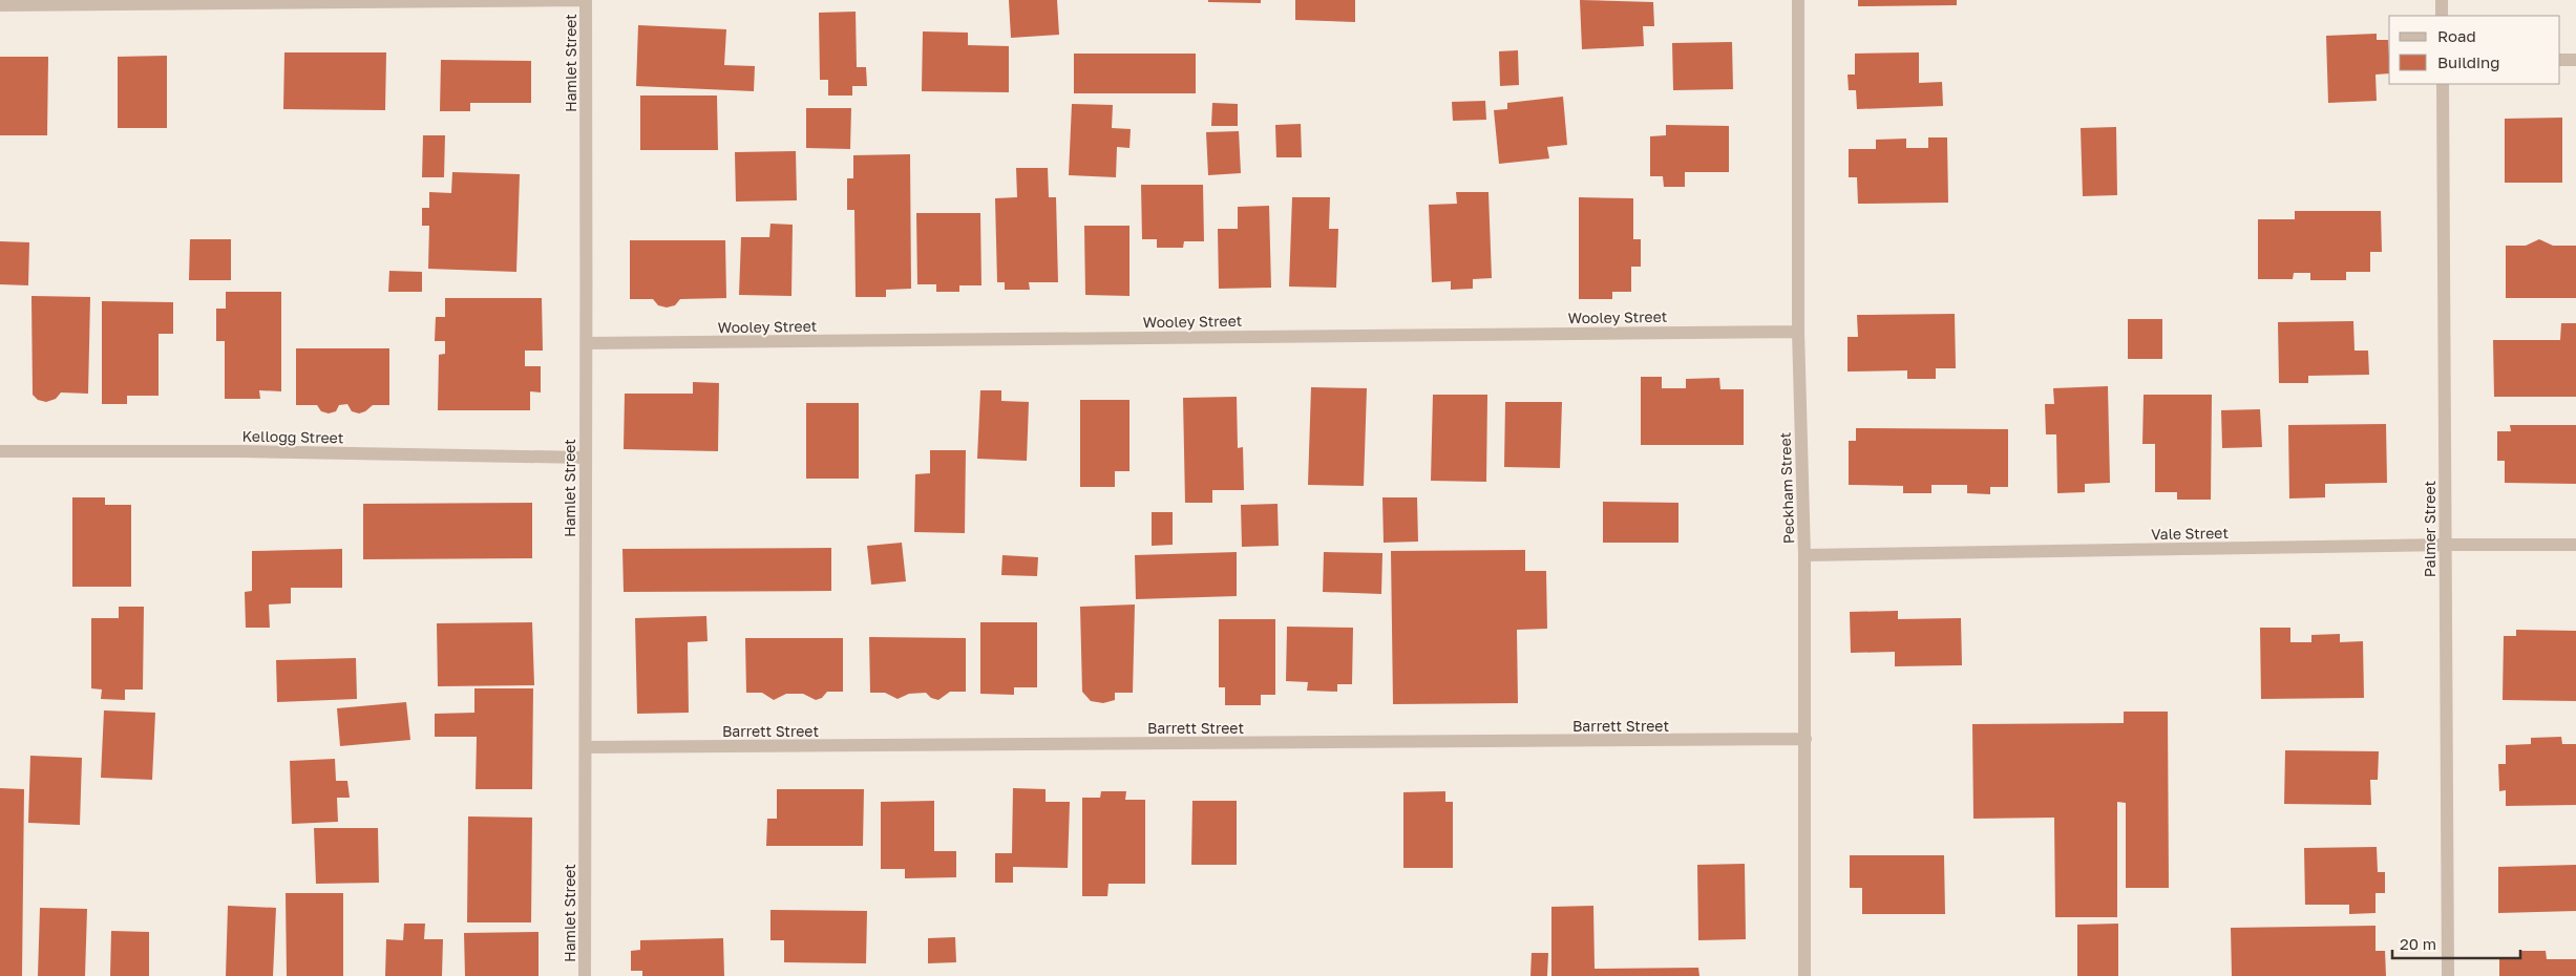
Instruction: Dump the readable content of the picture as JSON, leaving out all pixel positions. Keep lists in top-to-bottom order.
{
  "streets": {
    "street": [
      "Hamlet Street",
      "Wooley Street",
      "Kellogg Street",
      "Peckham Street",
      "Palmer Street",
      "Vale Street",
      "Barrett Street"
    ]
  },
  "crossings": [
    ["Hamlet Street", "Wooley Street"],
    ["Hamlet Street", "Kellogg Street"],
    ["Hamlet Street", "Barrett Street"],
    ["Wooley Street", "Peckham Street"],
    ["Peckham Street", "Vale Street"],
    ["Peckham Street", "Barrett Street"],
    ["Palmer Street", "Vale Street"]
  ],
  "legend": ["Road", "Building"],
  "scale_bar": "20 m"
}
